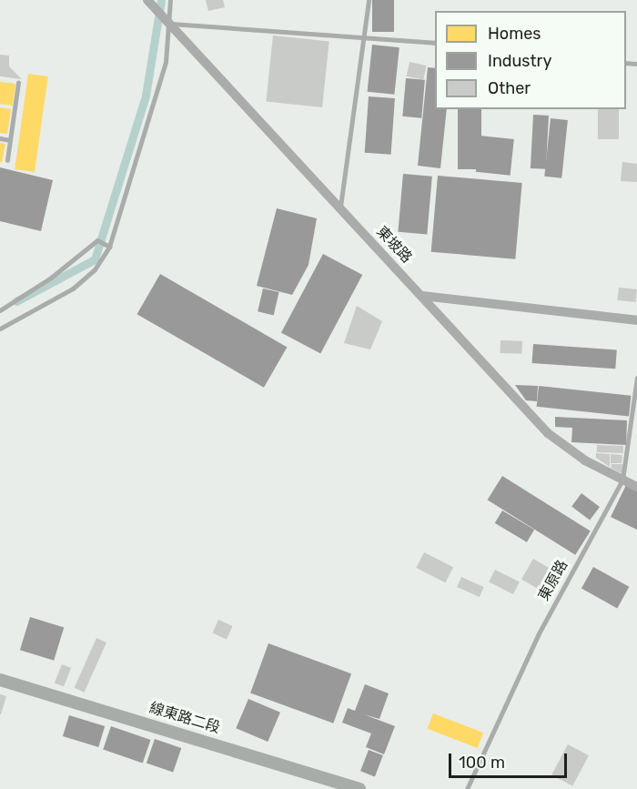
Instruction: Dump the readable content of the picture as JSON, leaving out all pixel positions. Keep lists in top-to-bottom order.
{
  "streets": {
    "main road": ["線東路二段"],
    "street": ["東坡路"],
    "lane": ["東原路"]
  },
  "crossings": [
    ["東坡路", "東原路"]
  ],
  "legend": ["Homes", "Industry", "Other"],
  "scale_bar": "100 m"
}
